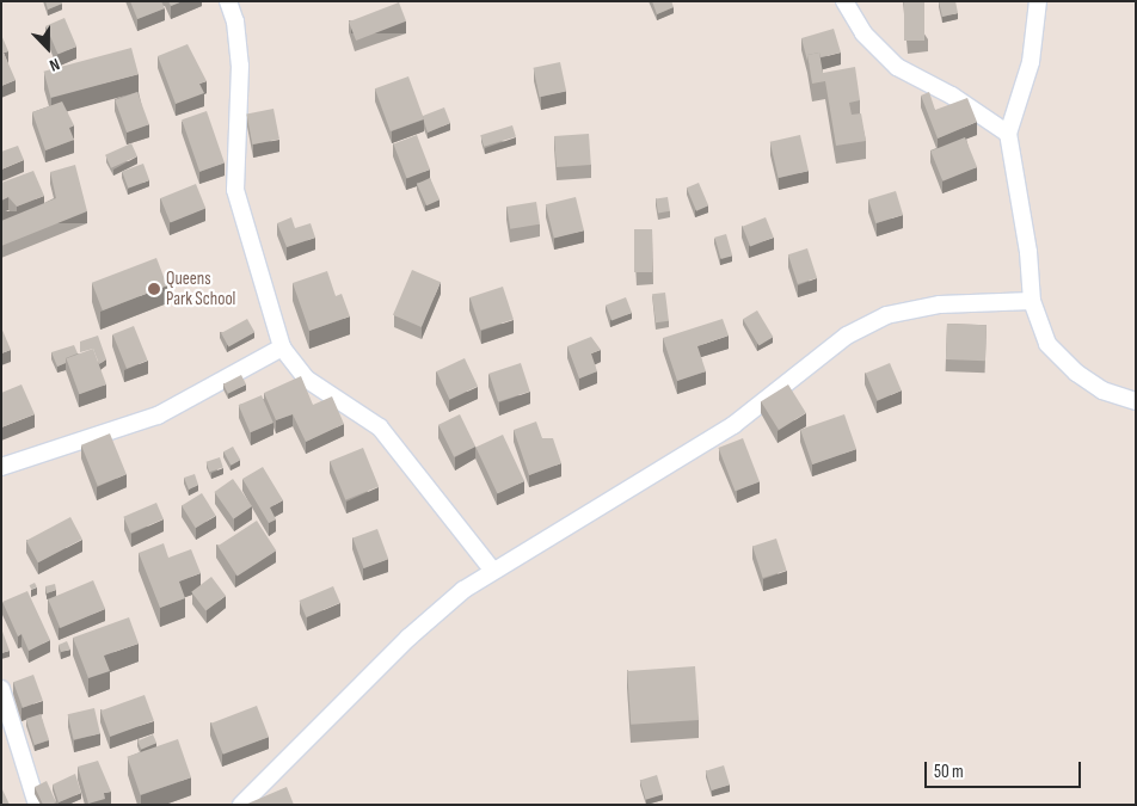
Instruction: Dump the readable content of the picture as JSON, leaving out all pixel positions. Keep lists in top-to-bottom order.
{
  "places": ["Queens Park School"],
  "scale_bar": "50 m",
  "north": "bottom"
}
